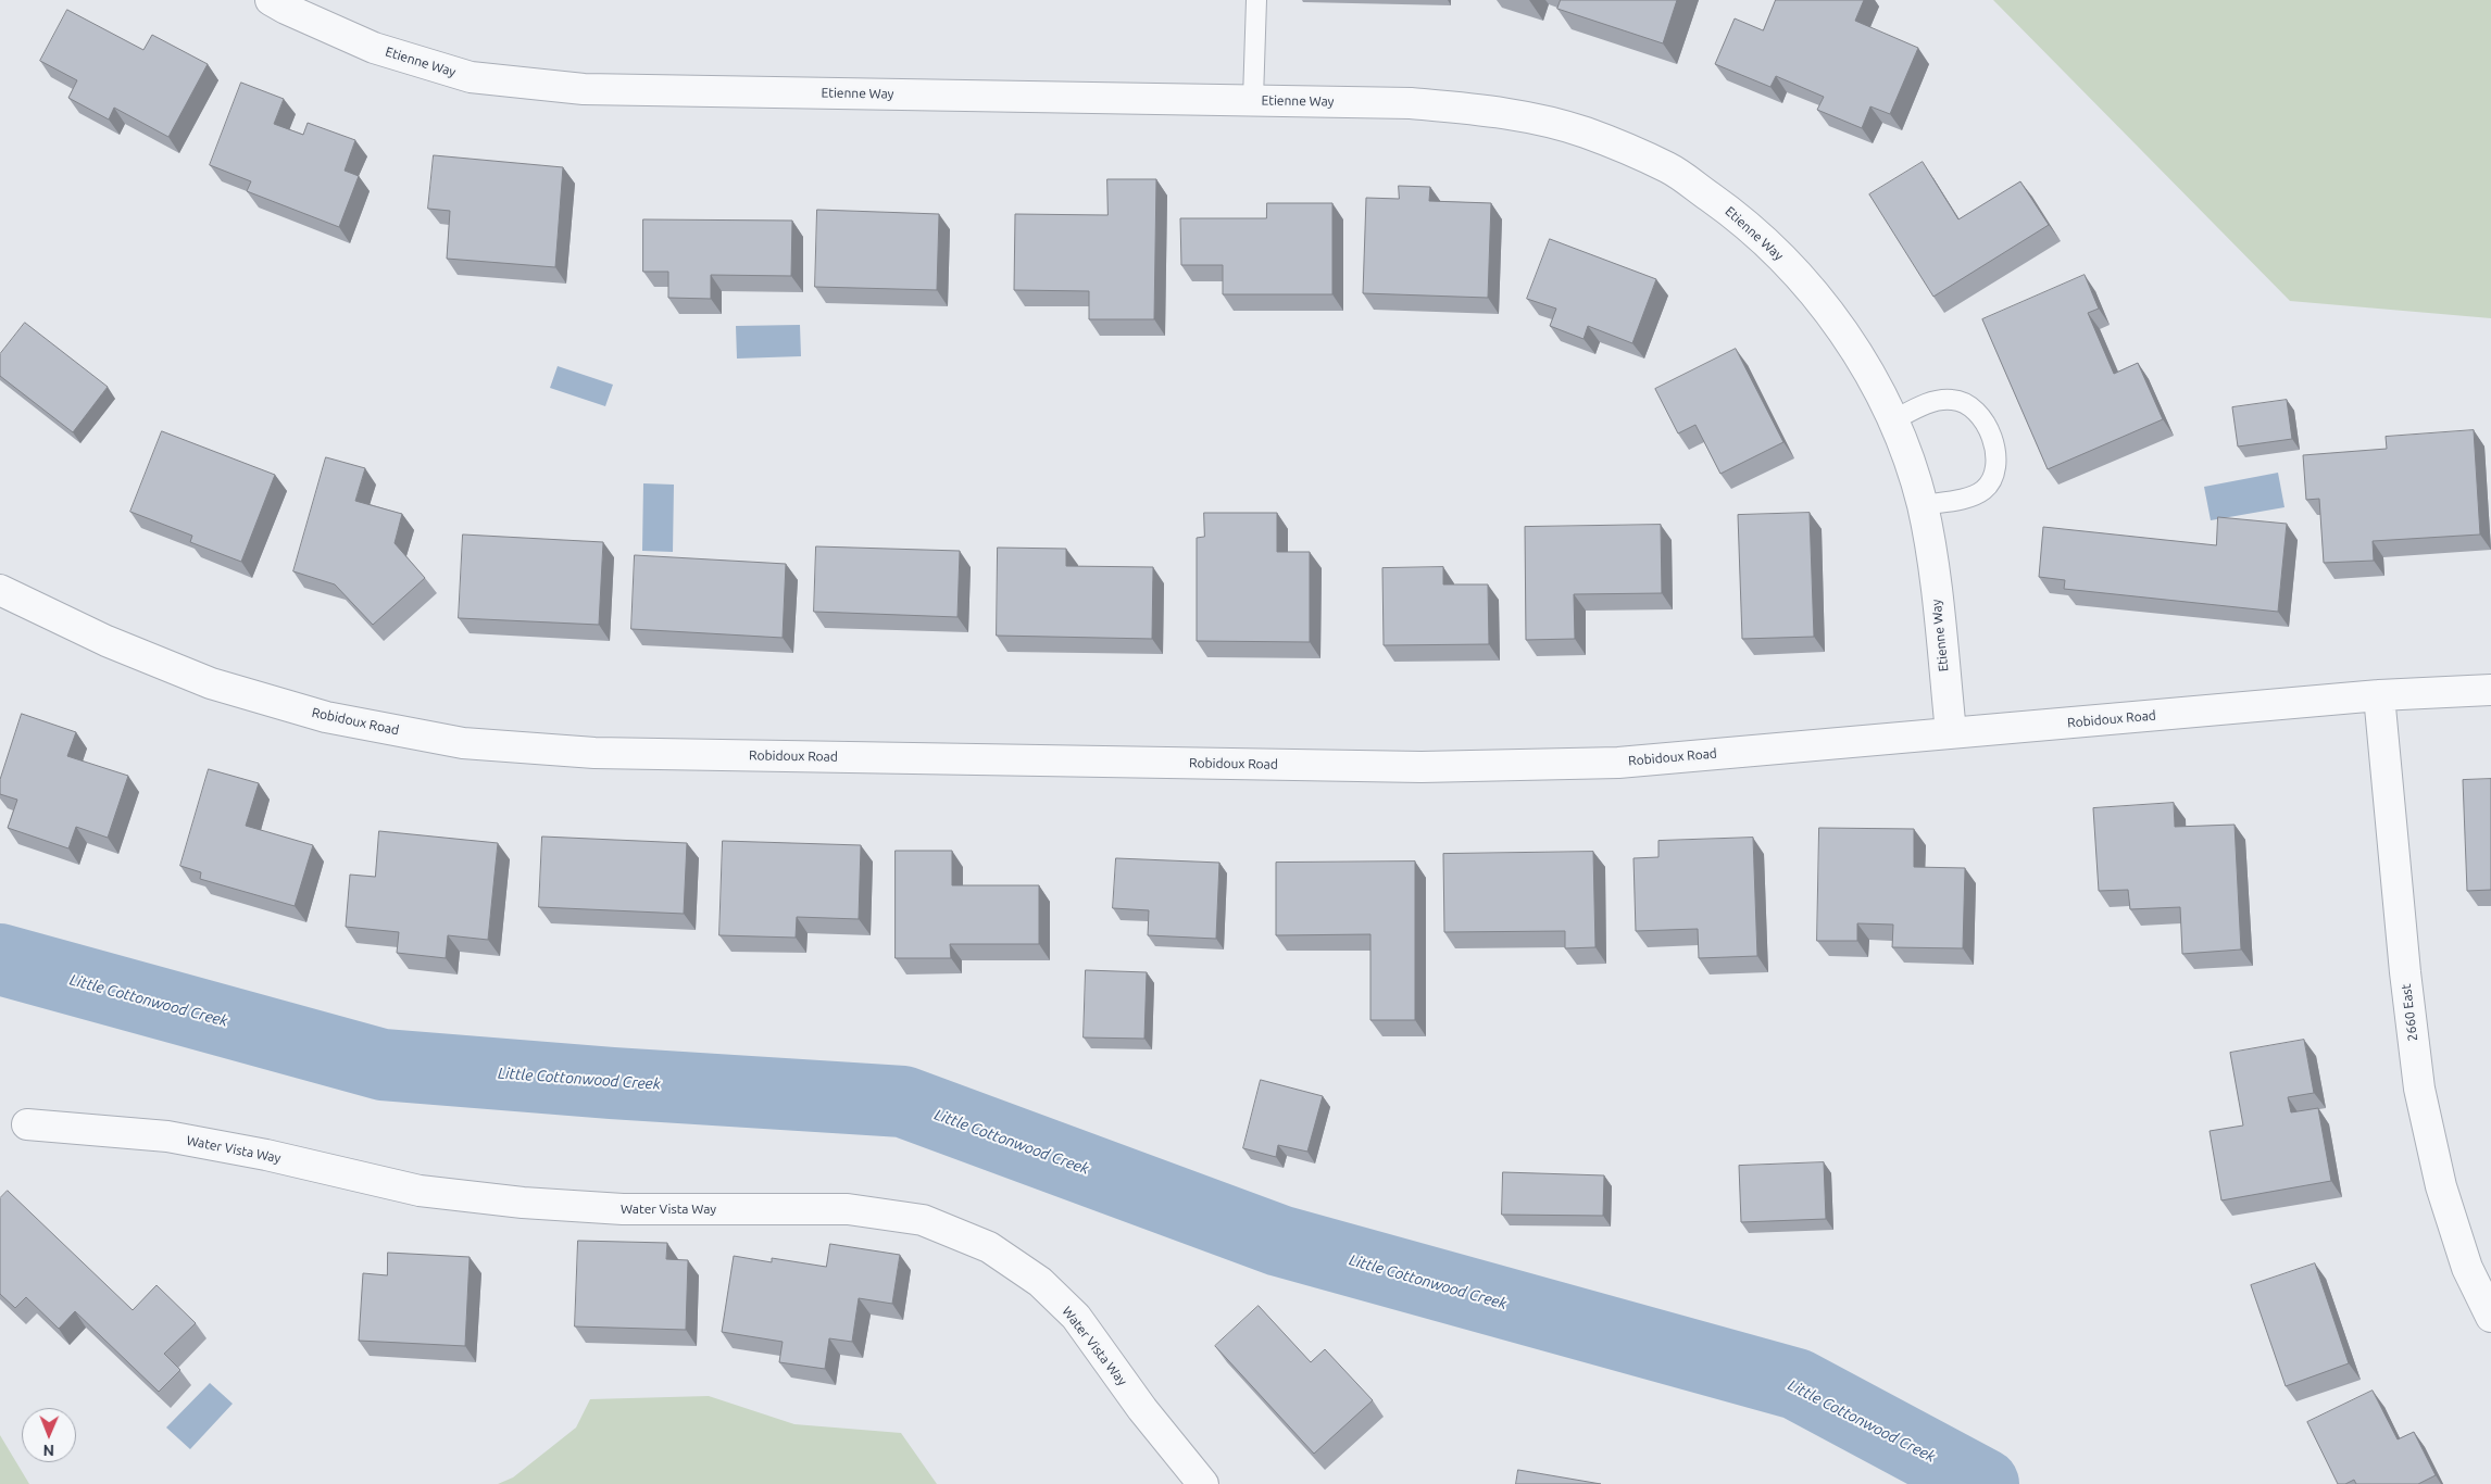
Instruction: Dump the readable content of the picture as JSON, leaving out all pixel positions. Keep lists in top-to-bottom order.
{
  "streets": {
    "street": [
      "Etienne Way",
      "Robidoux Road",
      "2660 East",
      "Water Vista Way"
    ]
  },
  "crossings": [
    ["Etienne Way", "Robidoux Road"],
    ["Robidoux Road", "2660 East"]
  ],
  "water": ["Little Cottonwood Creek"],
  "north": "bottom"
}
